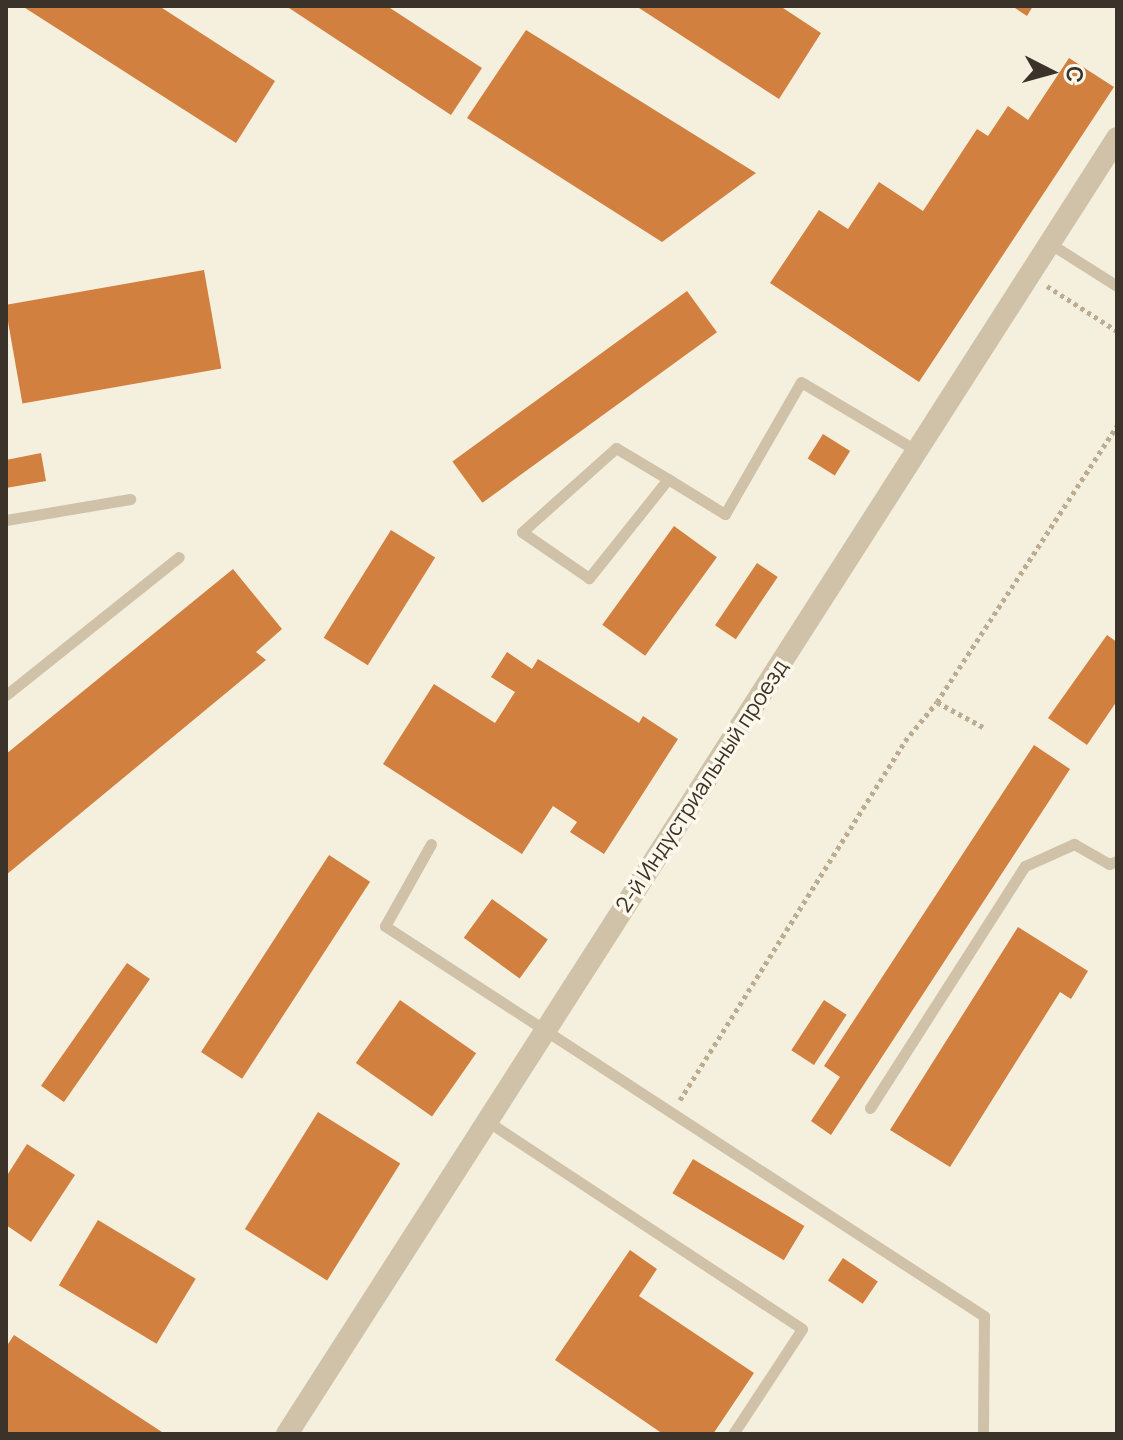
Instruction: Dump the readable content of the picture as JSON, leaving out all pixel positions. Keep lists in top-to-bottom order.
{
  "streets": {
    "street": ["2-й Индустриальный проезд"]
  },
  "north": "right"
}
